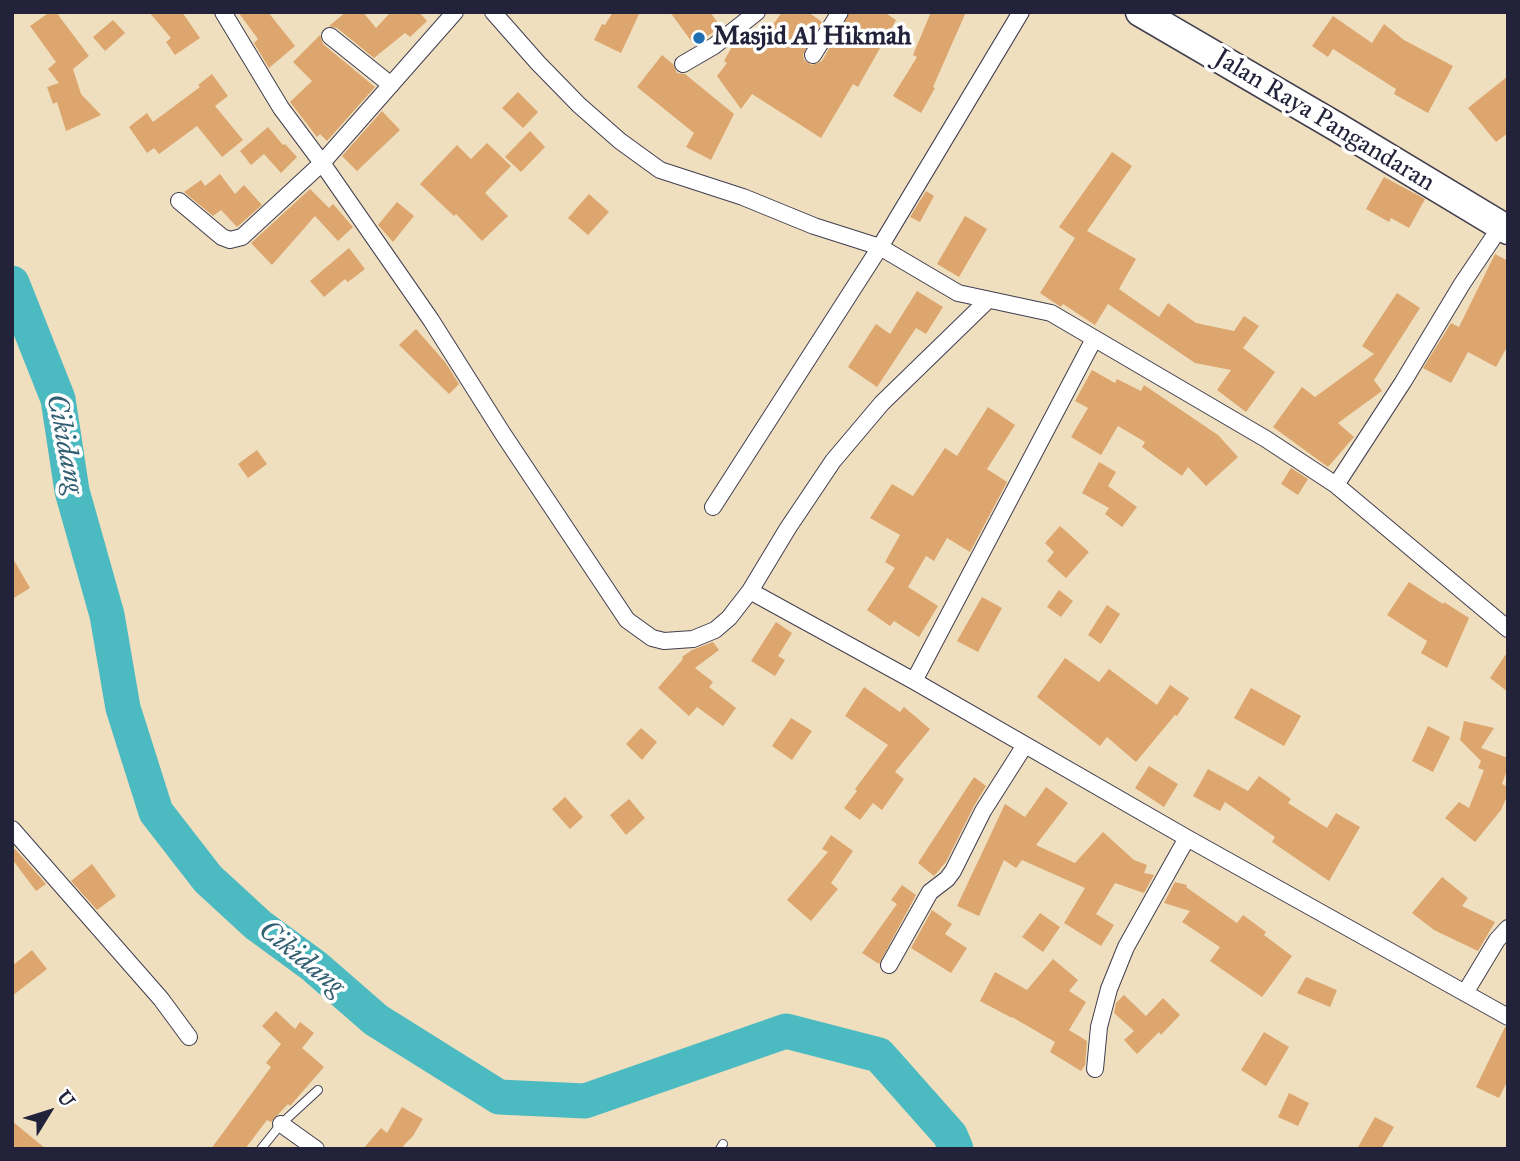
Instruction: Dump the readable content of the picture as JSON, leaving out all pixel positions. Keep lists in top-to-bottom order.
{
  "streets": {
    "highway": ["Jalan Raya Pangandaran"]
  },
  "water": ["Cikidang"],
  "places": ["Masjid Al Hikmah"],
  "north": "top right"
}
